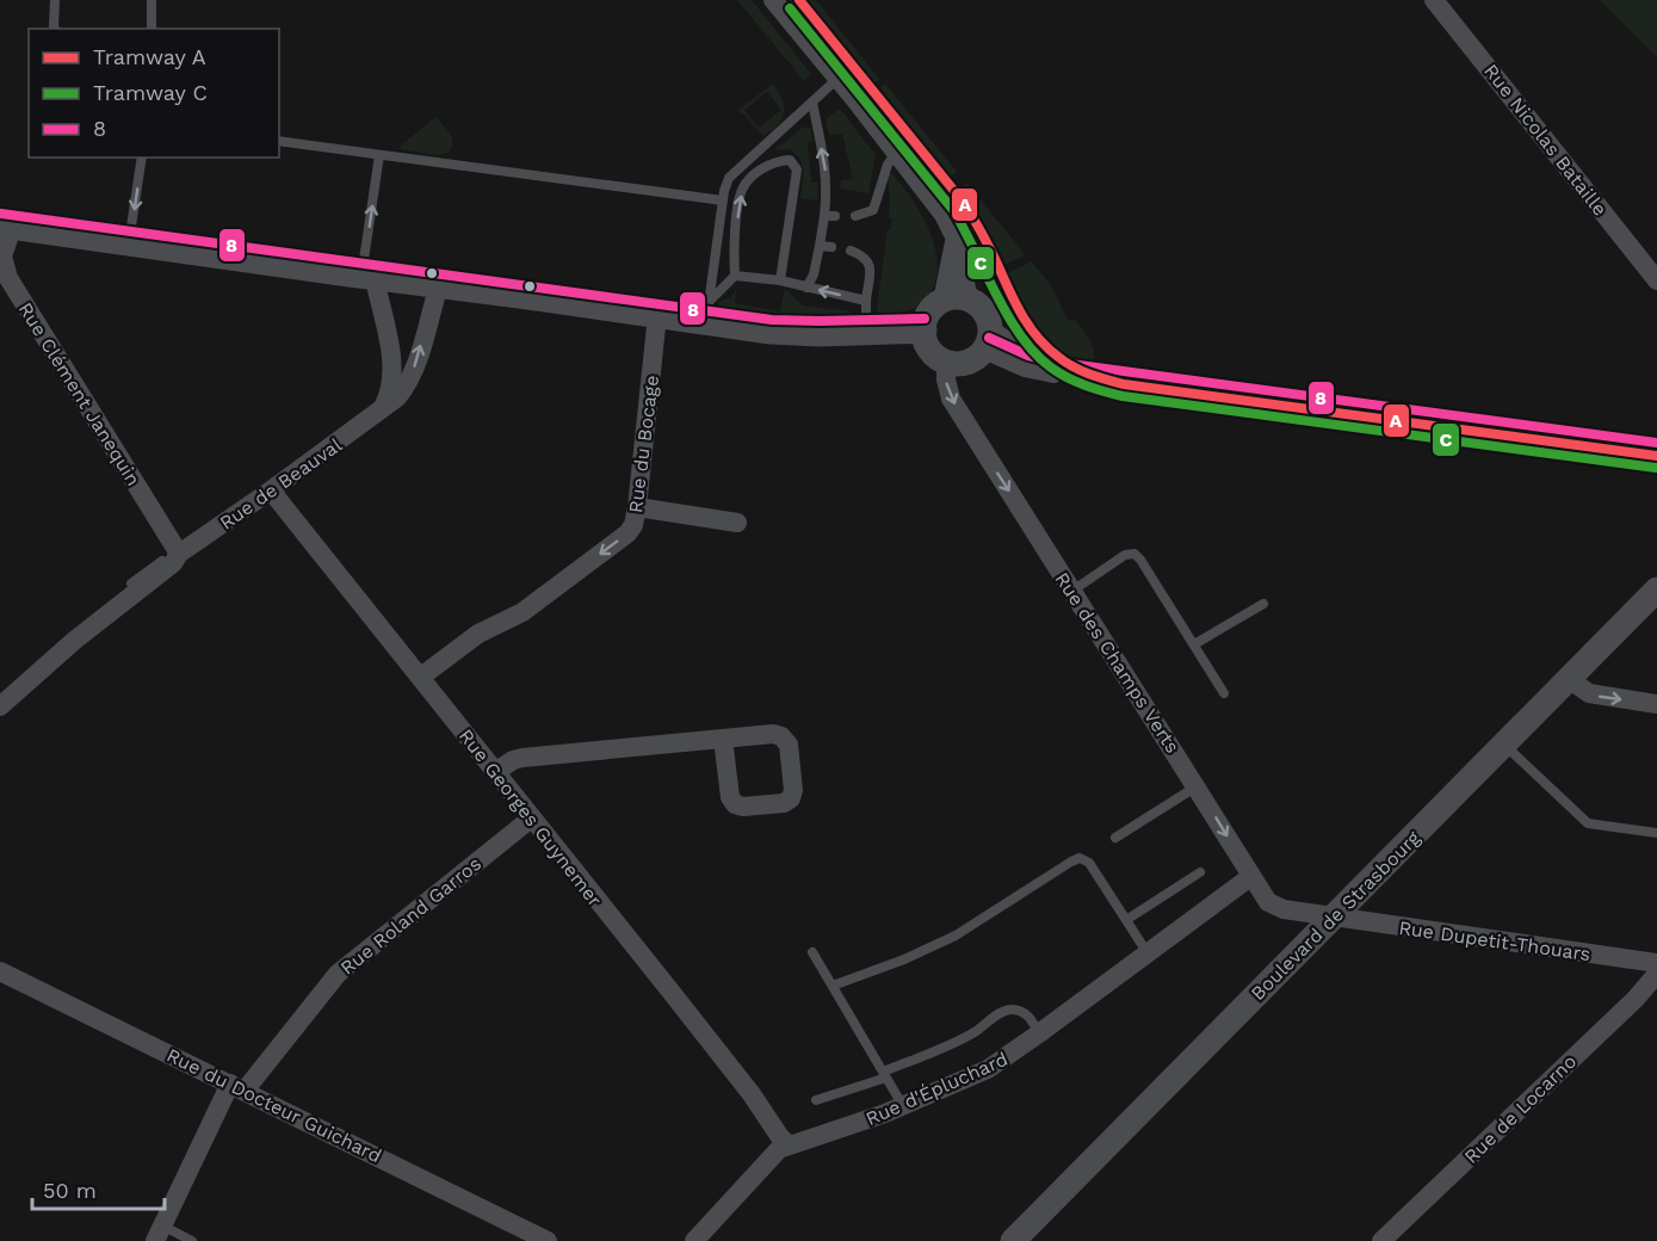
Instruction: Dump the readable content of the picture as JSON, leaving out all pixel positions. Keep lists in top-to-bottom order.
{
  "streets": {
    "street": [
      "Rue Nicolas Bataille",
      "Rue Clément Janequin",
      "Rue du Bocage",
      "Rue de Beauval",
      "Rue des Champs Verts",
      "Rue Georges Guynemer",
      "Rue Roland Garros",
      "Boulevard de Strasbourg",
      "Rue Dupetit-Thouars",
      "Rue d'Épluchard",
      "Rue du Docteur Guichard",
      "Rue de Locarno"
    ]
  },
  "crossings": [
    ["Rue Clément Janequin", "Rue de Beauval"],
    ["Rue du Bocage", "Rue Georges Guynemer"],
    ["Rue de Beauval", "Rue Georges Guynemer"],
    ["Rue des Champs Verts", "Boulevard de Strasbourg"],
    ["Rue des Champs Verts", "Rue Dupetit-Thouars"],
    ["Rue des Champs Verts", "Rue d'Épluchard"],
    ["Rue Georges Guynemer", "Rue Roland Garros"],
    ["Rue Georges Guynemer", "Rue d'Épluchard"],
    ["Rue Roland Garros", "Rue du Docteur Guichard"],
    ["Boulevard de Strasbourg", "Rue Dupetit-Thouars"]
  ],
  "one_way": ["Rue du Bocage", "Rue des Champs Verts"],
  "lines": ["tram line A", "tram line C", "transit line 8"],
  "legend": ["Tramway A", "Tramway C", "8"],
  "scale_bar": "50 m"
}
